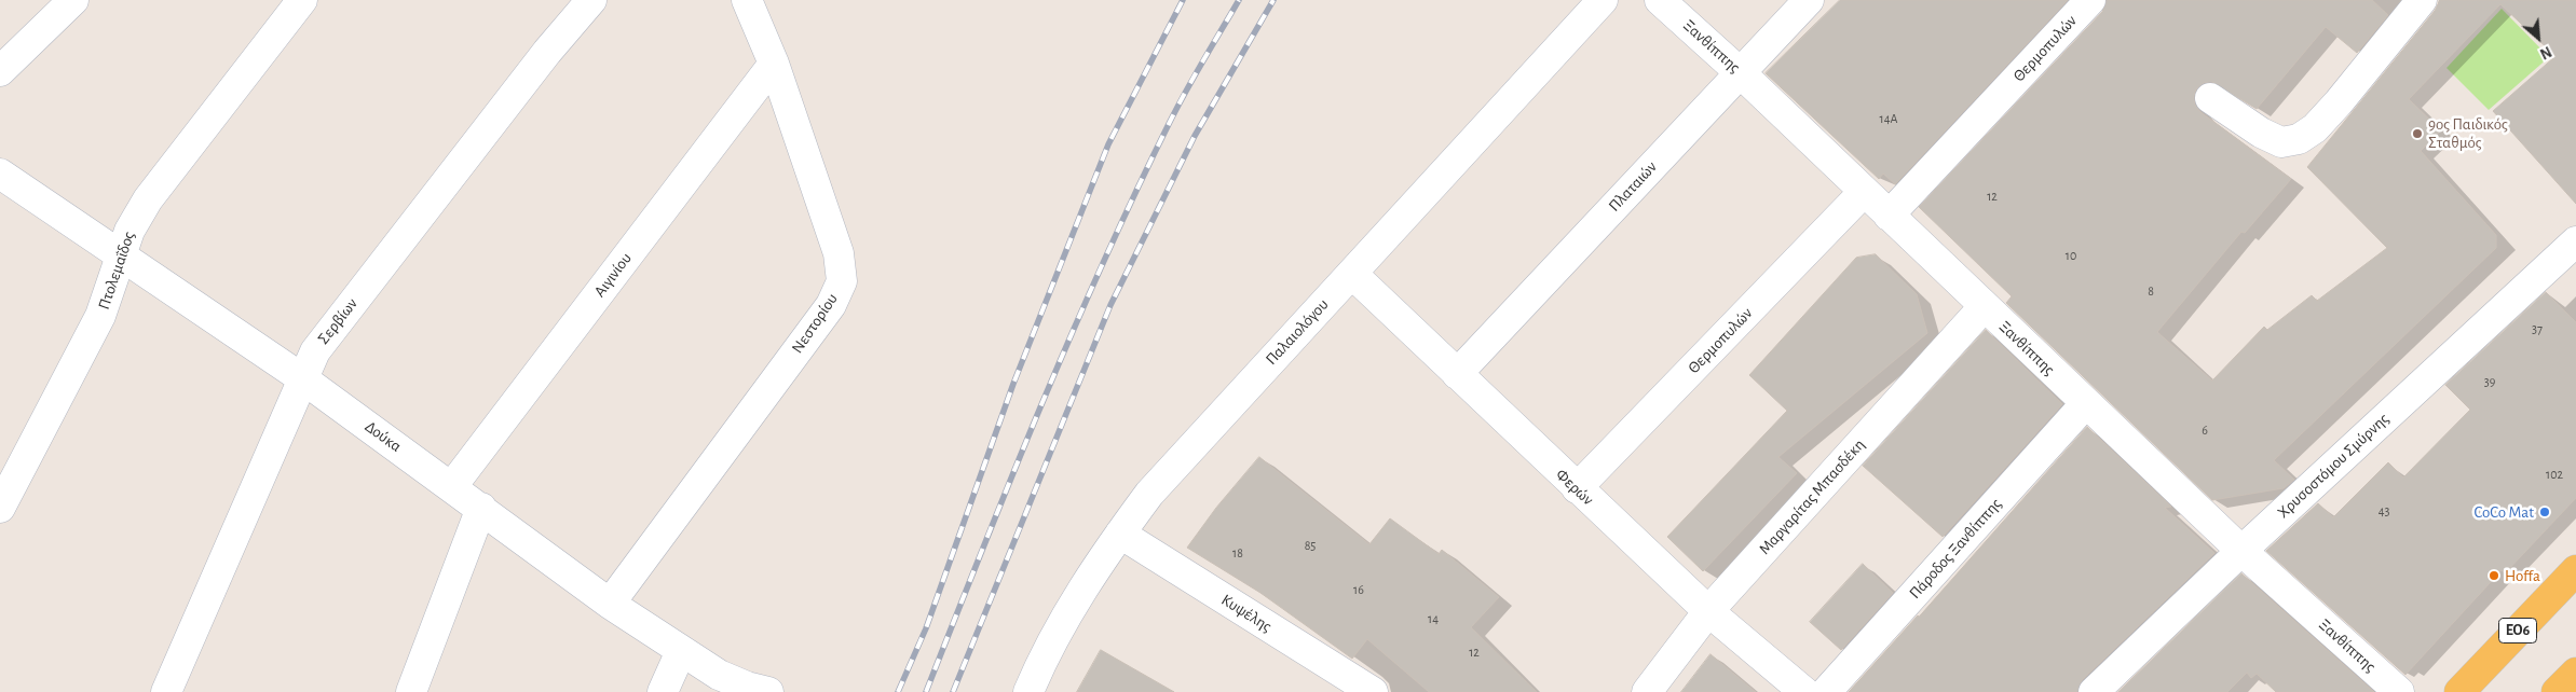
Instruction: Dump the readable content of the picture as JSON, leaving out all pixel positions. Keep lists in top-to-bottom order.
{
  "streets": {
    "main road": ["ΕΟ6"],
    "street": [
      "Ξανθίππης",
      "Θερμοπυλών",
      "Πλαταιών",
      "Πτολεμαΐδος",
      "Αιγινίου",
      "Σερβίων",
      "Νεστορίου",
      "Παλαιολόγου",
      "Δούκα",
      "Χρυσοστόμου Σμύρνης",
      "Φερών",
      "Μαργαρίτας Μπασδέκη",
      "Πάροδος Ξανθίππης",
      "Κυψέλης"
    ]
  },
  "crossings": [
    ["Ξανθίππης", "Θερμοπυλών"],
    ["Ξανθίππης", "Πλαταιών"],
    ["Ξανθίππης", "Χρυσοστόμου Σμύρνης"],
    ["Ξανθίππης", "Μαργαρίτας Μπασδέκη"],
    ["Ξανθίππης", "Πάροδος Ξανθίππης"],
    ["Θερμοπυλών", "Φερών"],
    ["Πλαταιών", "Φερών"],
    ["Πτολεμαΐδος", "Δούκα"],
    ["Αιγινίου", "Νεστορίου"],
    ["Αιγινίου", "Δούκα"],
    ["Σερβίων", "Δούκα"],
    ["Νεστορίου", "Δούκα"],
    ["Παλαιολόγου", "Φερών"],
    ["Παλαιολόγου", "Κυψέλης"],
    ["Φερών", "Μαργαρίτας Μπασδέκη"]
  ],
  "places": ["9ος Παιδικός Σταθμός", "CoCo Mat", "Hoffa"],
  "house_numbers": [
    "14A",
    "12",
    "10",
    "8",
    "37",
    "39",
    "6",
    "102",
    "43",
    "85",
    "18",
    "16",
    "14",
    "12"
  ],
  "north": "bottom right"
}
